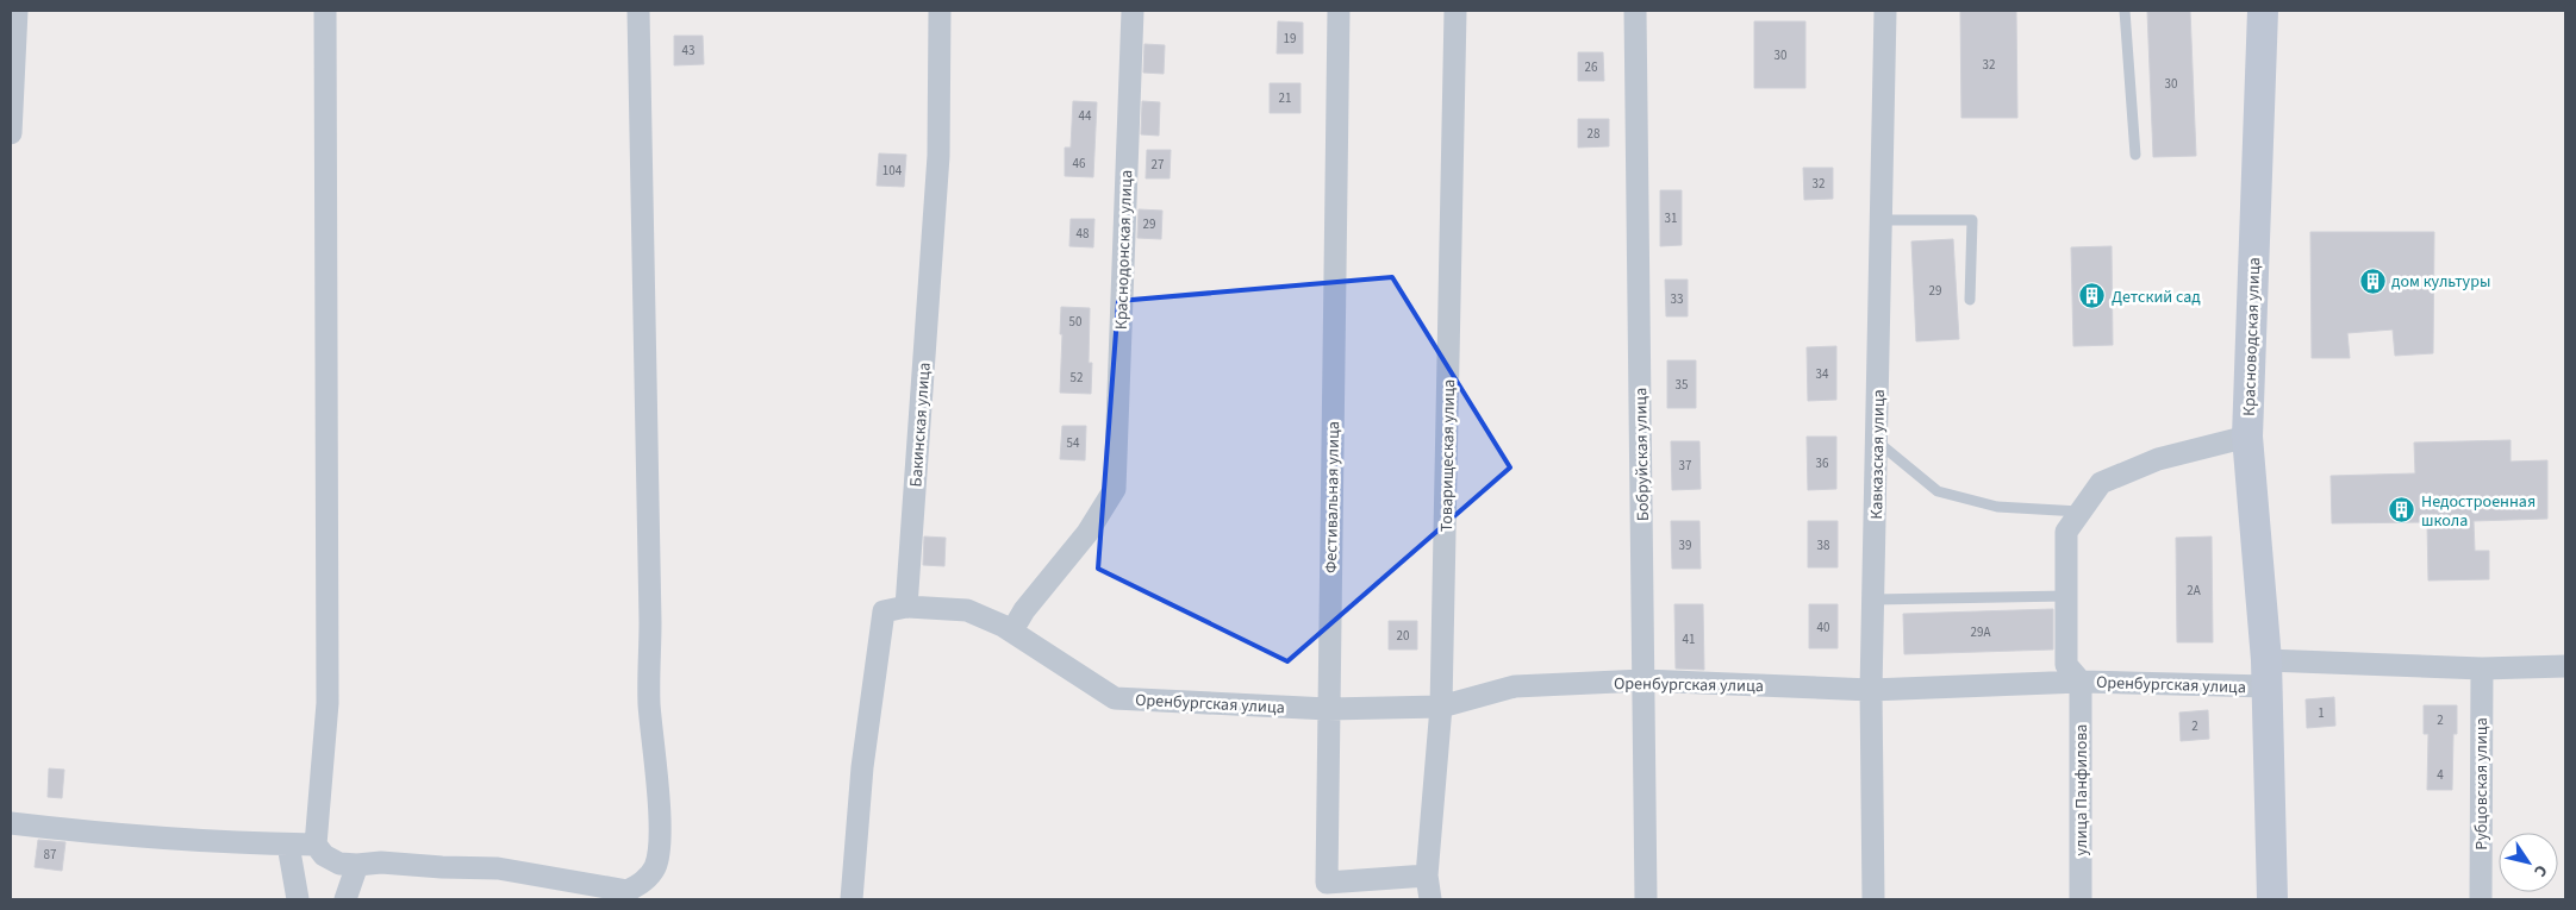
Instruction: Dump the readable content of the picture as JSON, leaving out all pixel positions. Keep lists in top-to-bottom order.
{
  "streets": {
    "main road": ["Красноводская улица"],
    "street": [
      "Краснодонская улица",
      "Бакинская улица",
      "Бобруйская улица",
      "Кавказская улица",
      "Товарищеская улица",
      "Фестивальная улица",
      "Оренбургская улица",
      "Рубцовская улица",
      "улица Панфилова"
    ]
  },
  "crossings": [
    ["Краснодонская улица", "Оренбургская улица"],
    ["Красноводская улица", "Оренбургская улица"],
    ["Красноводская улица", "улица Панфилова"],
    ["Бобруйская улица", "Оренбургская улица"],
    ["Кавказская улица", "Оренбургская улица"],
    ["Товарищеская улица", "Фестивальная улица"],
    ["Товарищеская улица", "Оренбургская улица"],
    ["Фестивальная улица", "Оренбургская улица"],
    ["Оренбургская улица", "Рубцовская улица"],
    ["Оренбургская улица", "улица Панфилова"]
  ],
  "places": {
    "building": ["дом культуры", "Детский сад", "Недостроенная школа"]
  },
  "house_numbers": [
    "19",
    "43",
    "30",
    "32",
    "26",
    "30",
    "21",
    "44",
    "28",
    "46",
    "27",
    "104",
    "32",
    "31",
    "29",
    "48",
    "29",
    "33",
    "50",
    "34",
    "52",
    "35",
    "54",
    "36",
    "37",
    "39",
    "38",
    "2А",
    "40",
    "29А",
    "20",
    "41",
    "1",
    "2",
    "2",
    "4",
    "87"
  ],
  "north": "bottom right"
}
